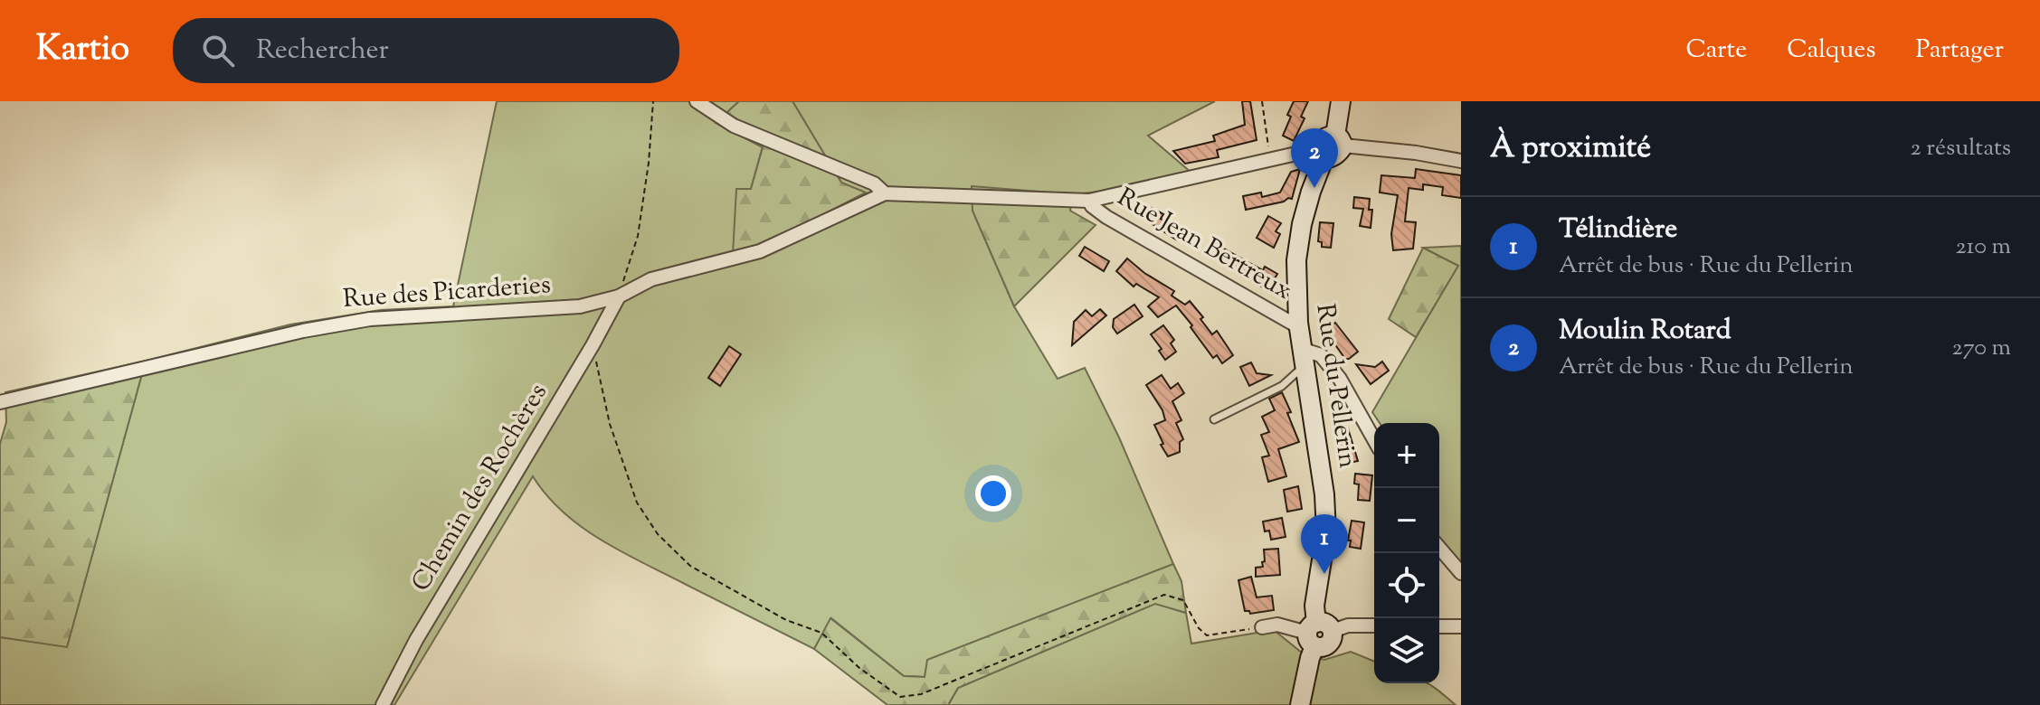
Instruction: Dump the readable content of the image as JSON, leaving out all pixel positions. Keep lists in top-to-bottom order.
{
  "streets": {
    "main road": ["Rue du Pellerin"],
    "street": ["Rue Jean Bertreux", "Rue des Picarderies", "Chemin des Rochères"]
  },
  "crossings": [
    ["Rue Jean Bertreux", "Rue du Pellerin"],
    ["Rue des Picarderies", "Chemin des Rochères"]
  ],
  "page": {
    "header": "Kartio",
    "search": "Rechercher",
    "nav": ["Carte", "Calques", "Partager"],
    "heading": ["À proximité", "2 résultats"],
    "pins": ["2", "1"],
    "list": [
      {
        "mark": "1",
        "name": "Télindière",
        "note": "Arrêt de bus · Rue du Pellerin",
        "value": "210 m"
      },
      {
        "mark": "2",
        "name": "Moulin Rotard",
        "note": "Arrêt de bus · Rue du Pellerin",
        "value": "270 m"
      }
    ],
    "map_buttons": ["+", "−"]
  }
}
